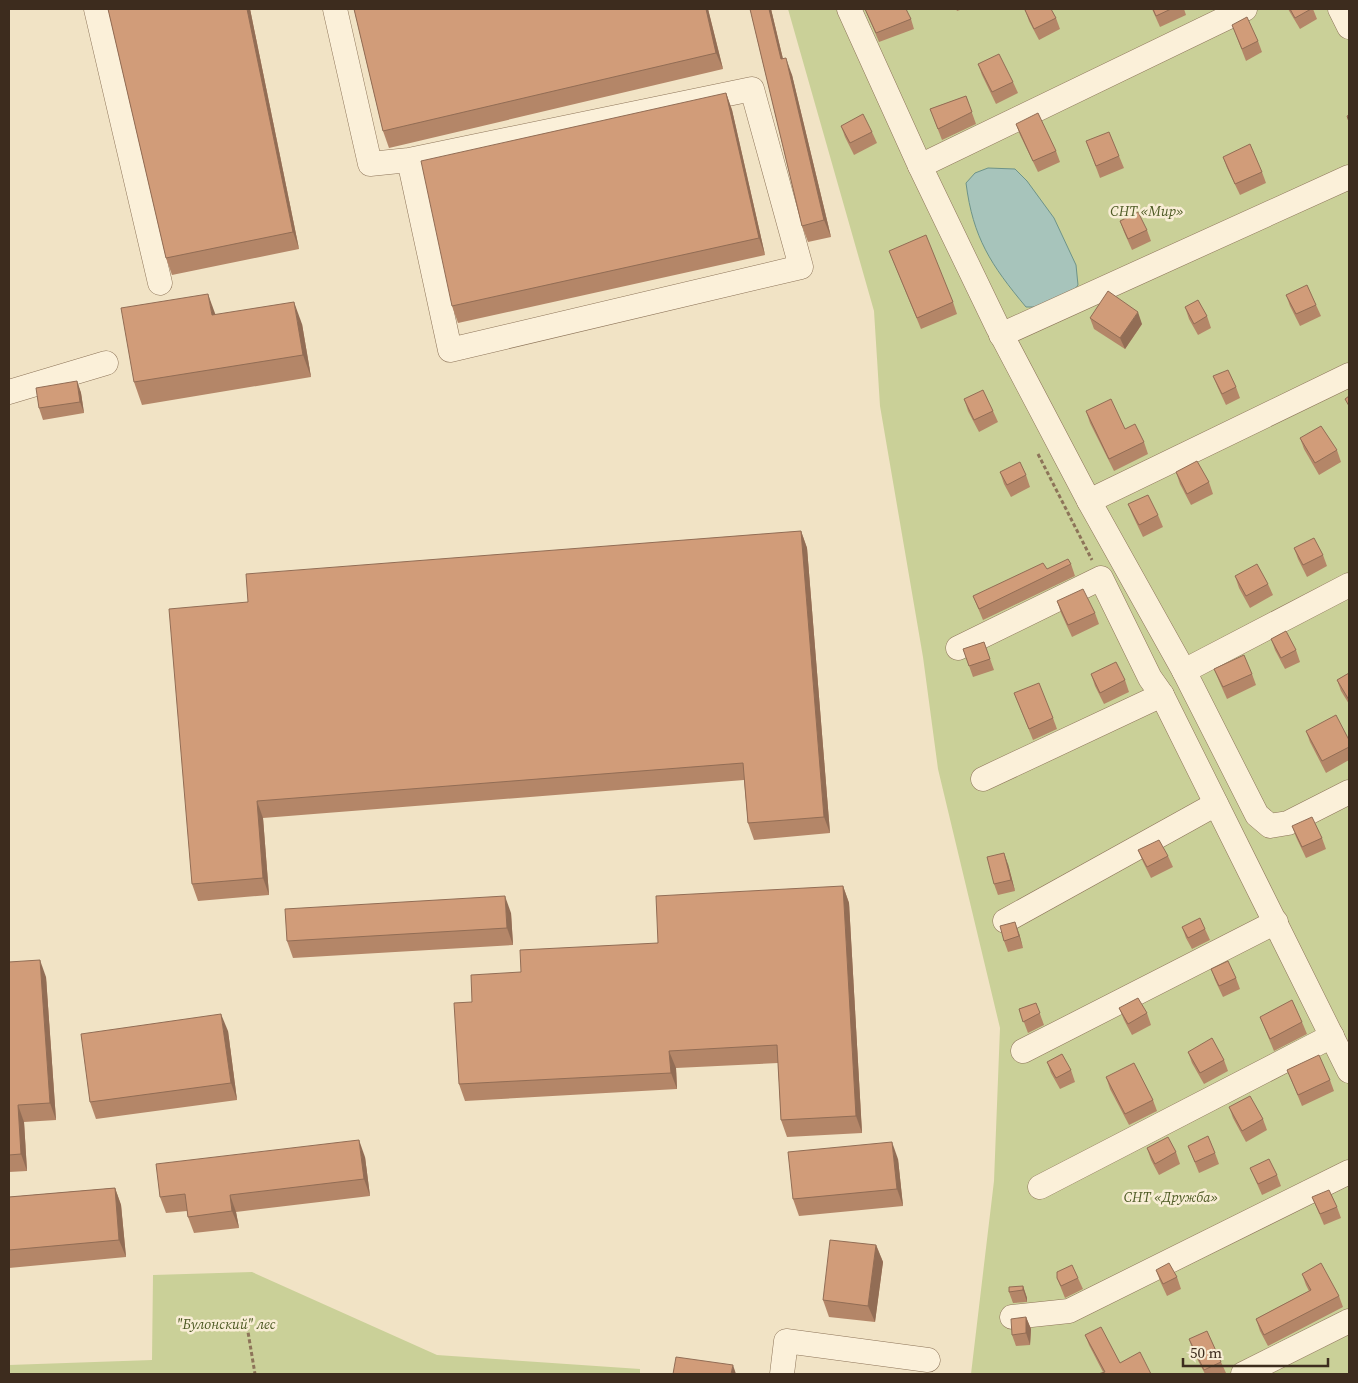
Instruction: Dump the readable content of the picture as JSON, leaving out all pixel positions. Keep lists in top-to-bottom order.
{
  "parks": ["СНТ «Мир»", "СНТ «Дружба»", "\"Булонский\" лес"],
  "scale_bar": "50 m"
}
